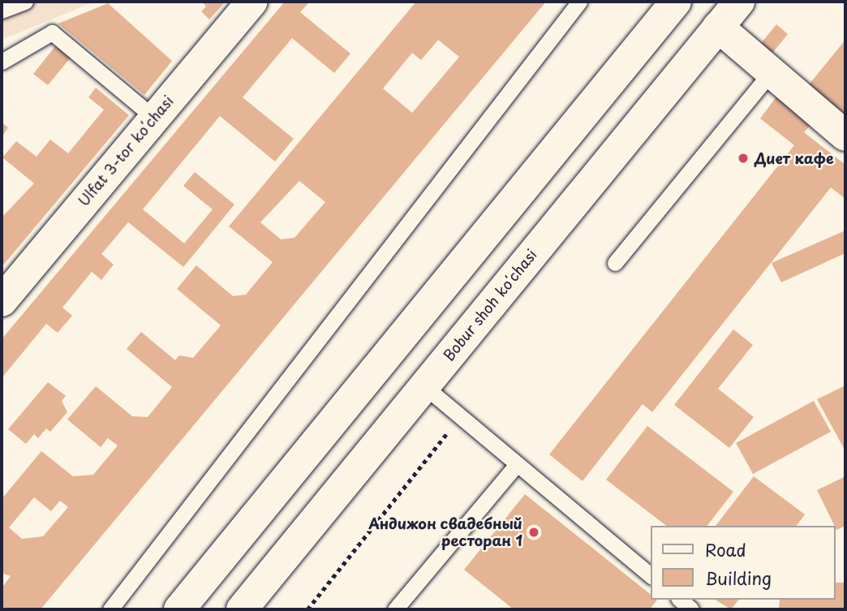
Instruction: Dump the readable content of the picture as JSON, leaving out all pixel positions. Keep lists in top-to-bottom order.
{
  "streets": {
    "main road": ["Ulfat 3-tor koʻchasi", "Bobur shoh koʻchasi"]
  },
  "places": ["Диет кафе", "Андижон свадебный ресторан 1"],
  "legend": ["Road", "Building"]
}
